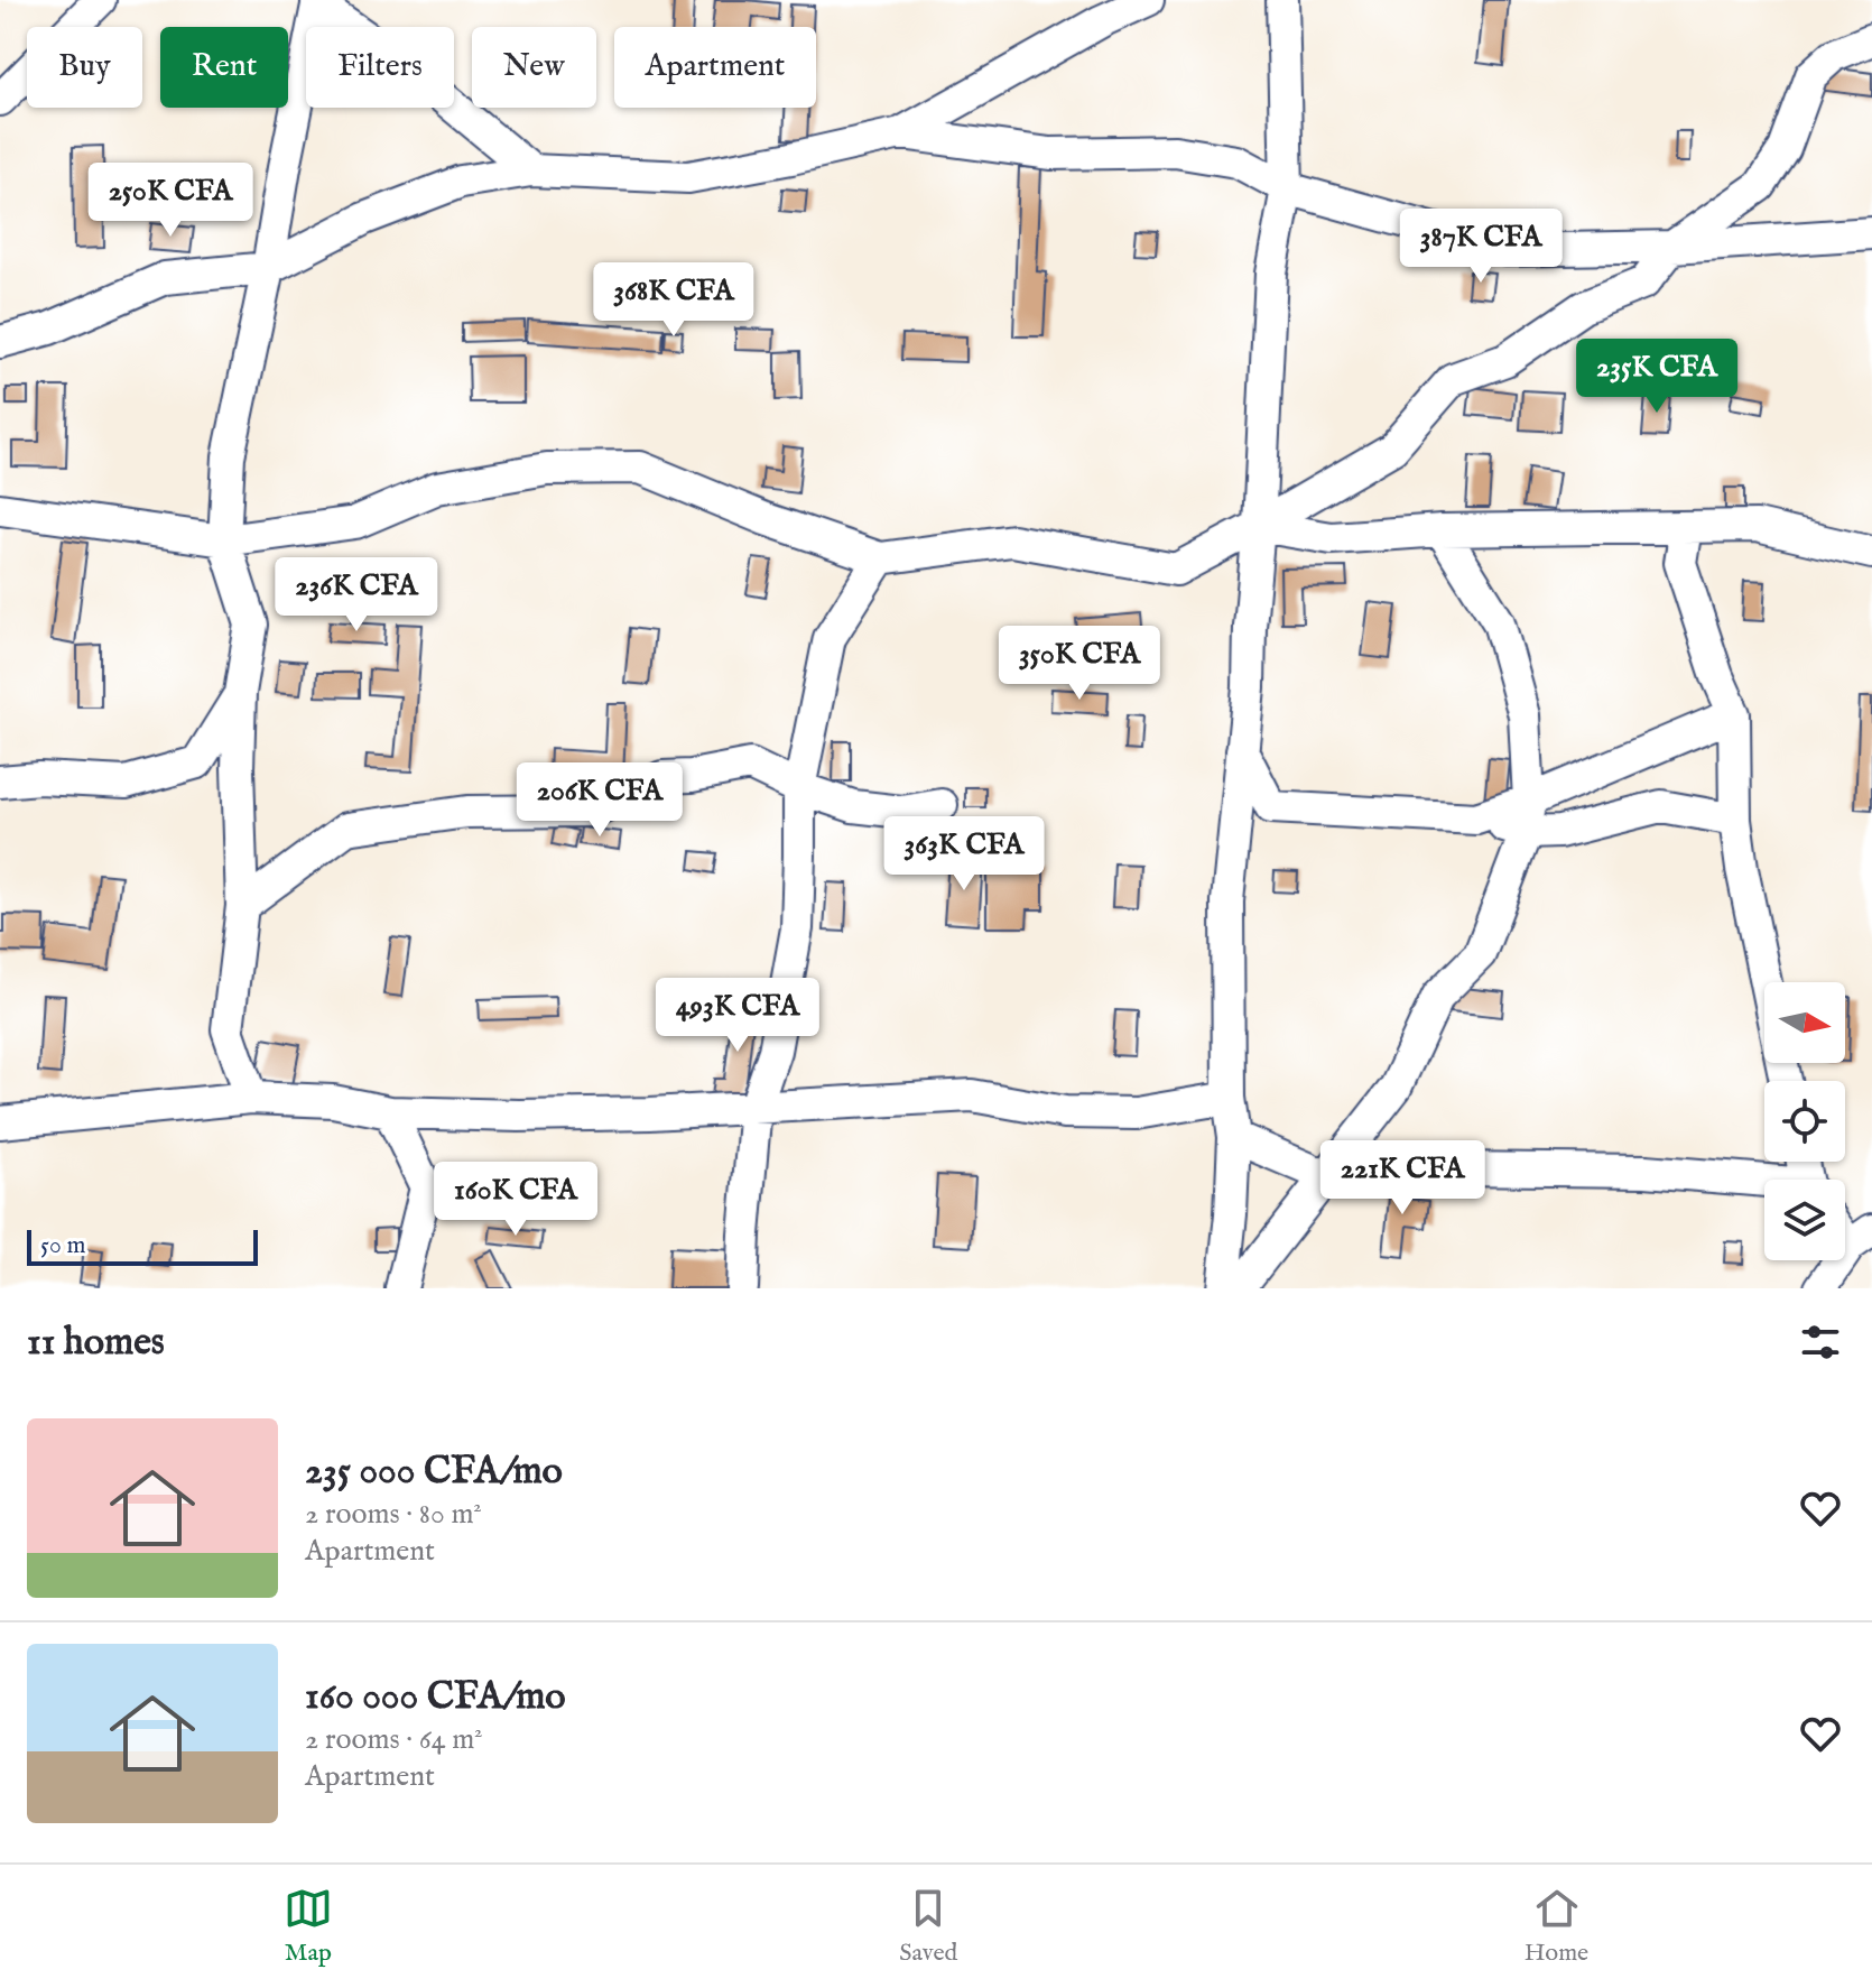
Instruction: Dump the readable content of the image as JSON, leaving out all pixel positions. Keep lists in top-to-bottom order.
{
  "scale_bar": "50 m",
  "north": "right",
  "page": {
    "chip": [
      "Buy",
      "Rent",
      "Filters",
      "New",
      "Apartment"
    ],
    "price": [
      "250K CFA",
      "387K CFA",
      "368K CFA",
      "235K CFA",
      "236K CFA",
      "350K CFA",
      "206K CFA",
      "363K CFA",
      "493K CFA",
      "221K CFA",
      "160K CFA"
    ],
    "scale": "50 m",
    "heading": "11 homes",
    "list": [
      {
        "name": "235 000 CFA/mo",
        "note": "2 rooms · 80 m² · Apartment"
      },
      {
        "name": "160 000 CFA/mo",
        "note": "2 rooms · 64 m² · Apartment"
      }
    ],
    "tabs": ["Map", "Saved", "Home"]
  }
}
